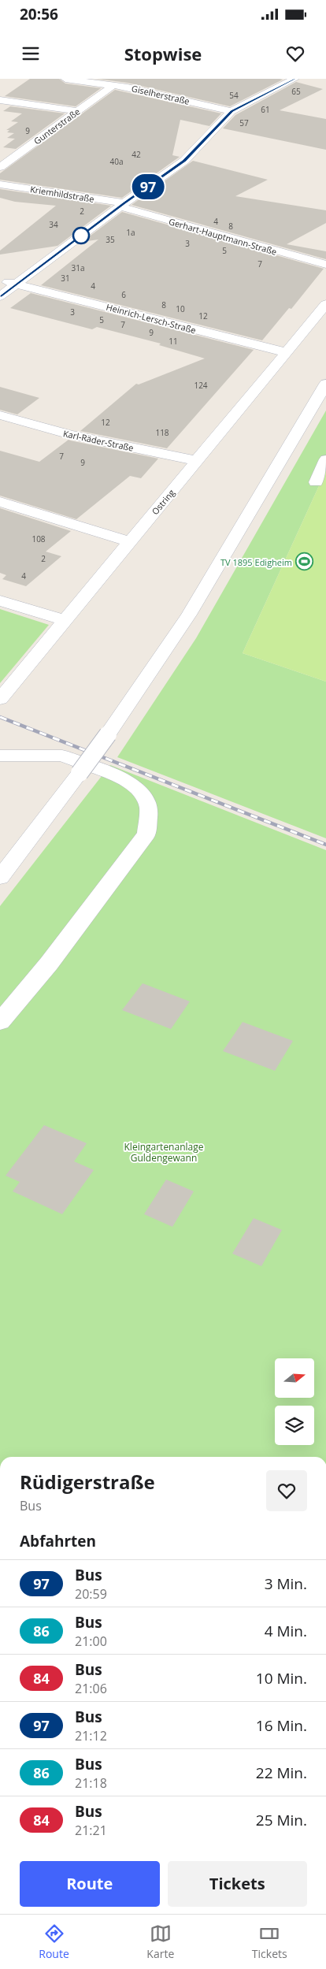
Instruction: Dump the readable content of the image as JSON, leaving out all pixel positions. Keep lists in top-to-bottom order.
{
  "streets": {
    "street": [
      "Giselherstraße",
      "Gunterstraße",
      "Kriemhildstraße",
      "Gerhart-Hauptmann-Straße",
      "Heinrich-Lersch-Straße",
      "Karl-Räder-Straße",
      "Ostring"
    ]
  },
  "crossings": [
    ["Giselherstraße", "Gunterstraße"],
    ["Kriemhildstraße", "Gerhart-Hauptmann-Straße"],
    ["Heinrich-Lersch-Straße", "Ostring"],
    ["Karl-Räder-Straße", "Ostring"]
  ],
  "parks": ["Kleingartenanlage Guldengewann"],
  "places": {
    "sports": ["TV 1895 Edigheim"]
  },
  "lines": ["bus line 97"],
  "house_numbers": [
    "65",
    "54",
    "61",
    "57",
    "9",
    "42",
    "40a",
    "2",
    "4",
    "34",
    "8",
    "1a",
    "35",
    "3",
    "5",
    "7",
    "31a",
    "31",
    "4",
    "6",
    "8",
    "10",
    "3",
    "12",
    "5",
    "7",
    "9",
    "11",
    "124",
    "12",
    "118",
    "7",
    "9",
    "108",
    "2",
    "4"
  ],
  "north": "right",
  "page": {
    "status": "20:56",
    "header": "Stopwise",
    "on_map": "97",
    "heading": [
      ["Rüdigerstraße", "Bus"],
      "Abfahrten"
    ],
    "list": [
      {
        "mark": "97",
        "name": "Bus",
        "note": "20:59",
        "value": "3 Min."
      },
      {
        "mark": "86",
        "name": "Bus",
        "note": "21:00",
        "value": "4 Min."
      },
      {
        "mark": "84",
        "name": "Bus",
        "note": "21:06",
        "value": "10 Min."
      },
      {
        "mark": "97",
        "name": "Bus",
        "note": "21:12",
        "value": "16 Min."
      },
      {
        "mark": "86",
        "name": "Bus",
        "note": "21:18",
        "value": "22 Min."
      },
      {
        "mark": "84",
        "name": "Bus",
        "note": "21:21",
        "value": "25 Min."
      }
    ],
    "buttons": ["Route", "Tickets"],
    "tabs": ["Route", "Karte", "Tickets"]
  }
}
